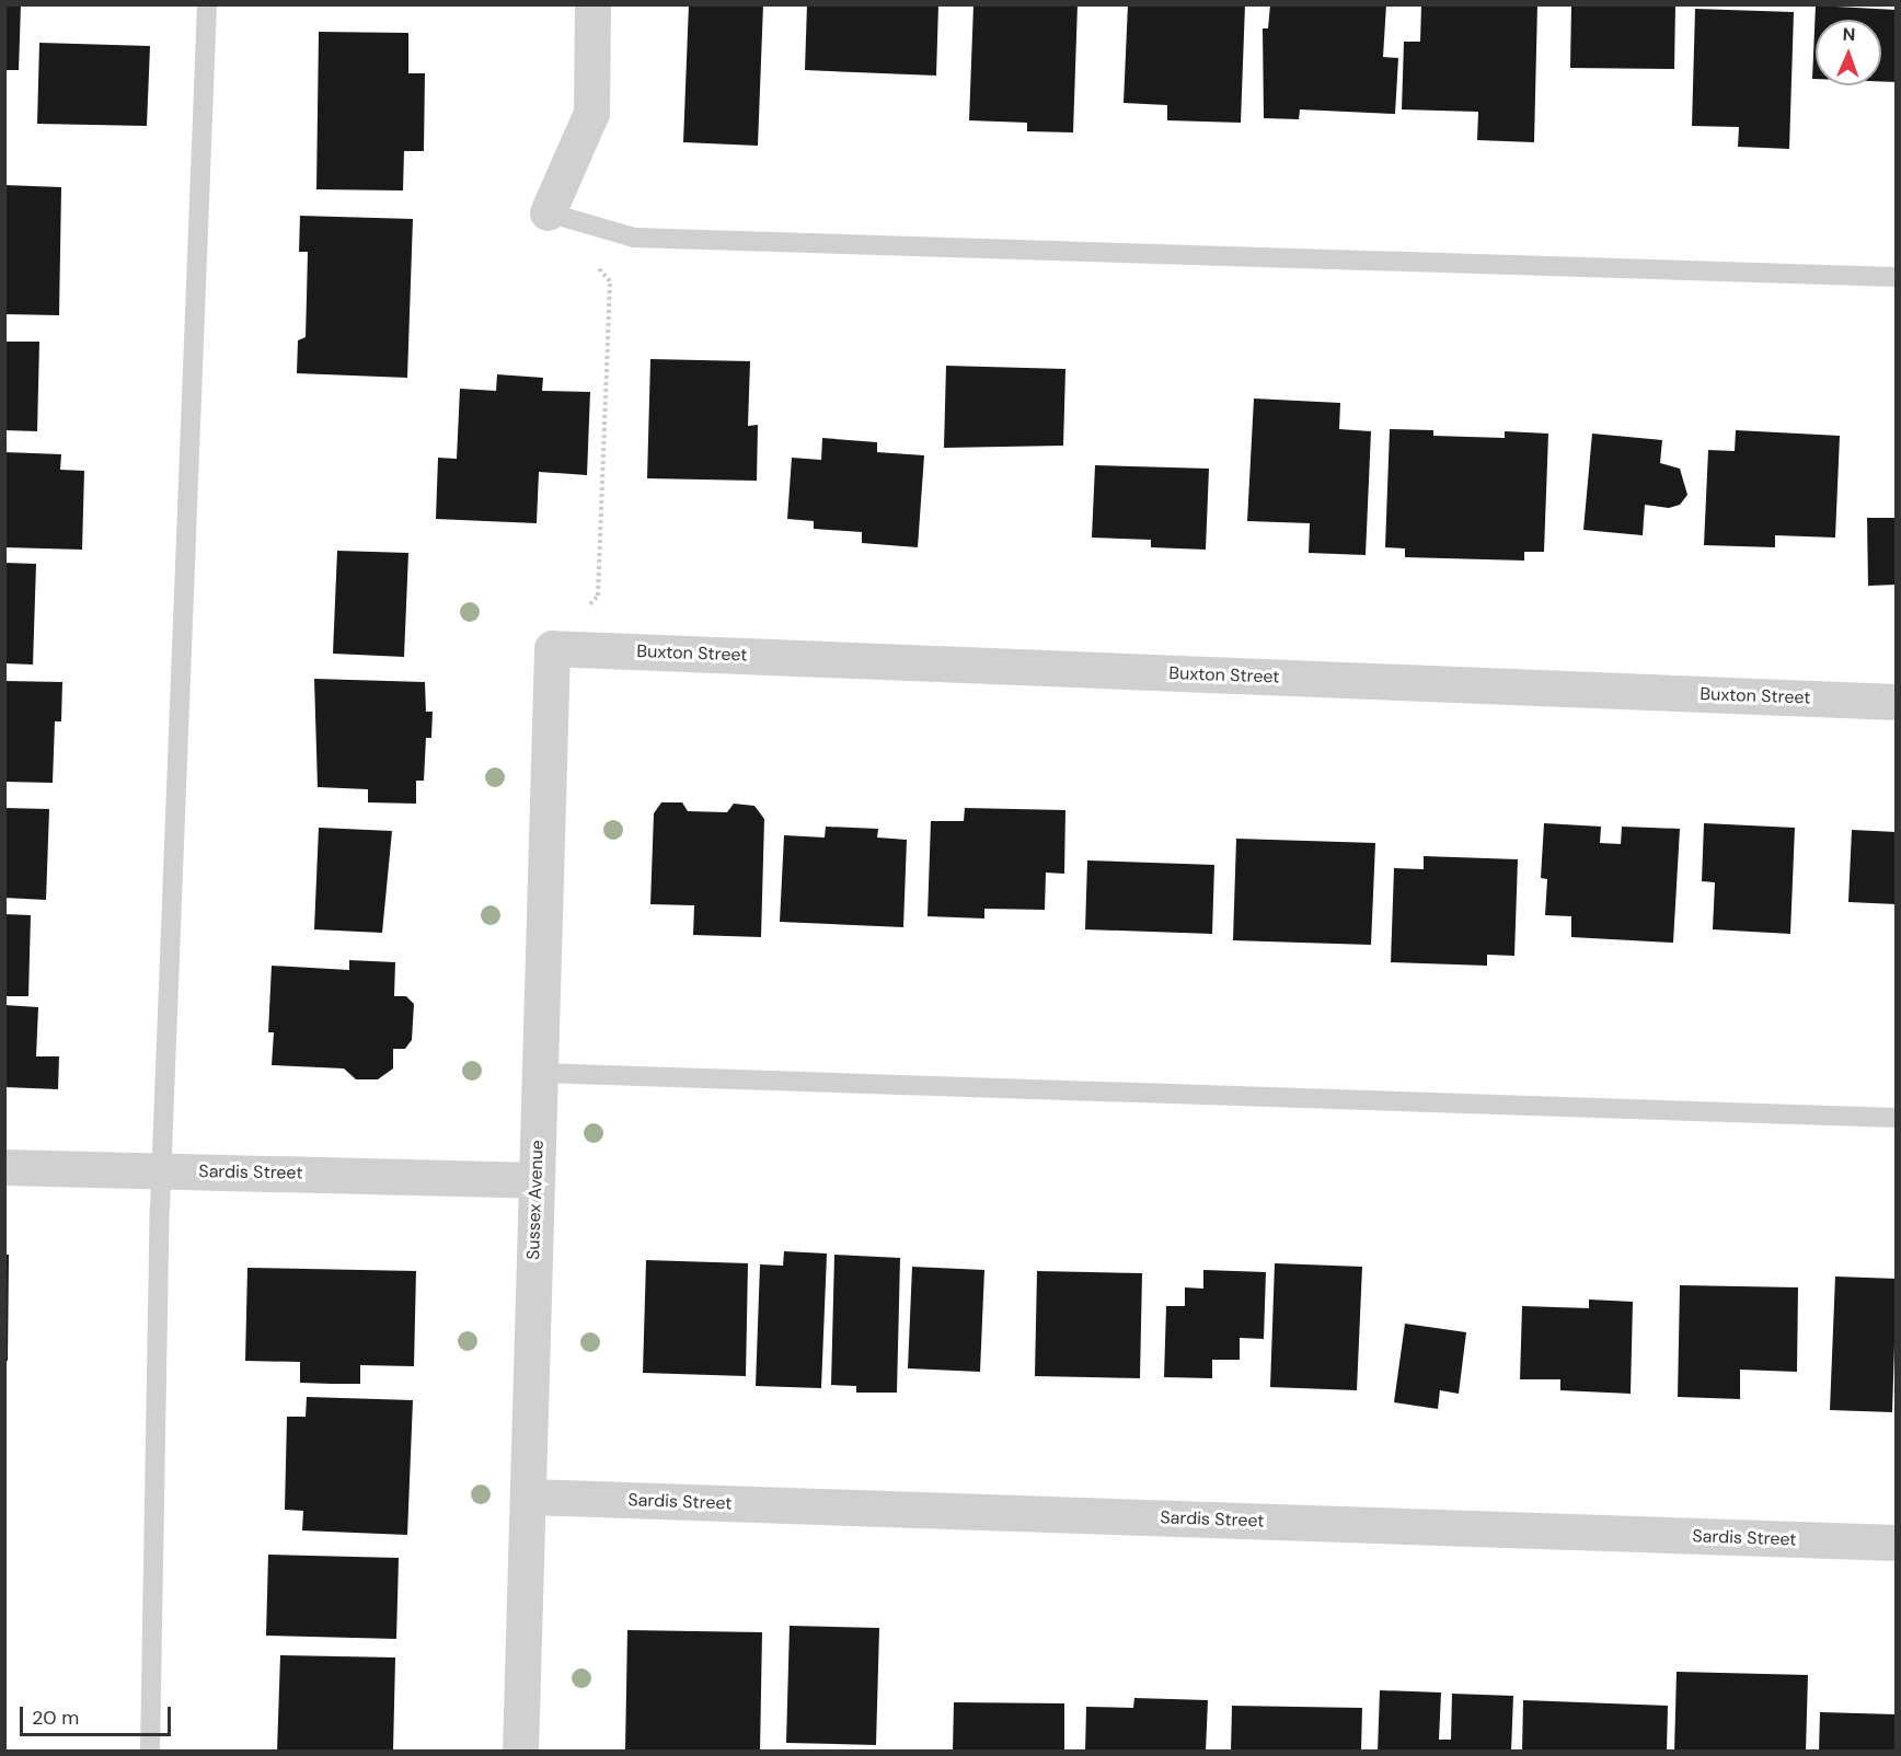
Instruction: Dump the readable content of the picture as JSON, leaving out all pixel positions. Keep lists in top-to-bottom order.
{
  "streets": {
    "street": ["Buxton Street", "Sardis Street", "Sussex Avenue"]
  },
  "crossings": [
    ["Buxton Street", "Sussex Avenue"],
    ["Sardis Street", "Sussex Avenue"]
  ],
  "scale_bar": "20 m",
  "north": "top"
}
